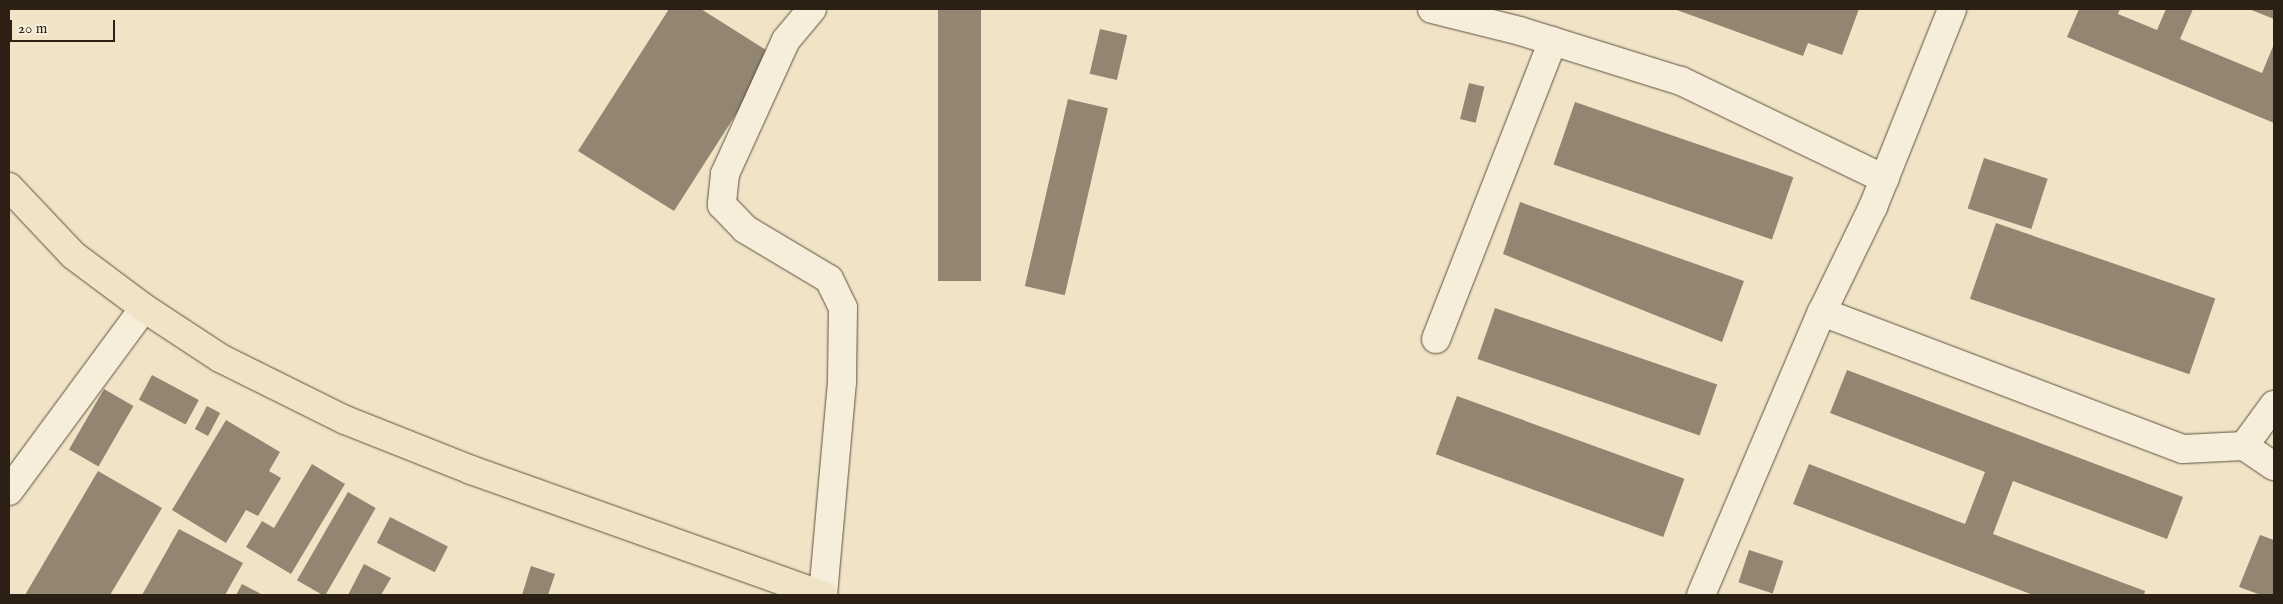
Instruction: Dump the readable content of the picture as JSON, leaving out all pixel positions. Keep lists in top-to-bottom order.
{
  "scale_bar": "20 m"
}
